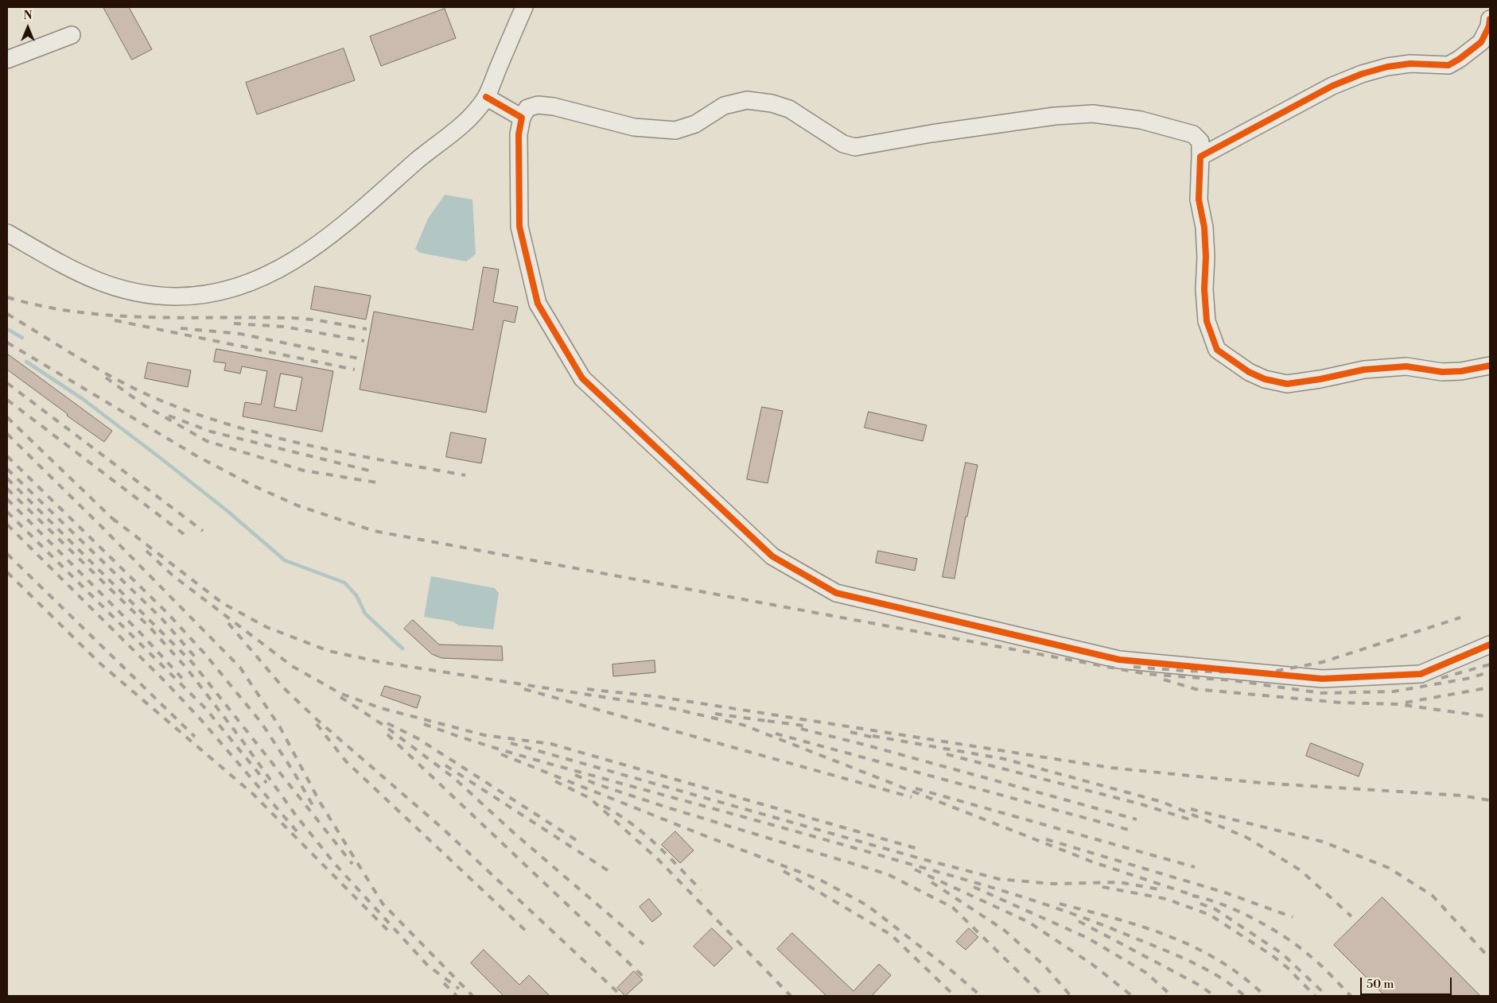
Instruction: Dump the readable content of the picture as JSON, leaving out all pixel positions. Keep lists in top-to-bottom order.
{
  "scale_bar": "50 m",
  "north": "top"
}
